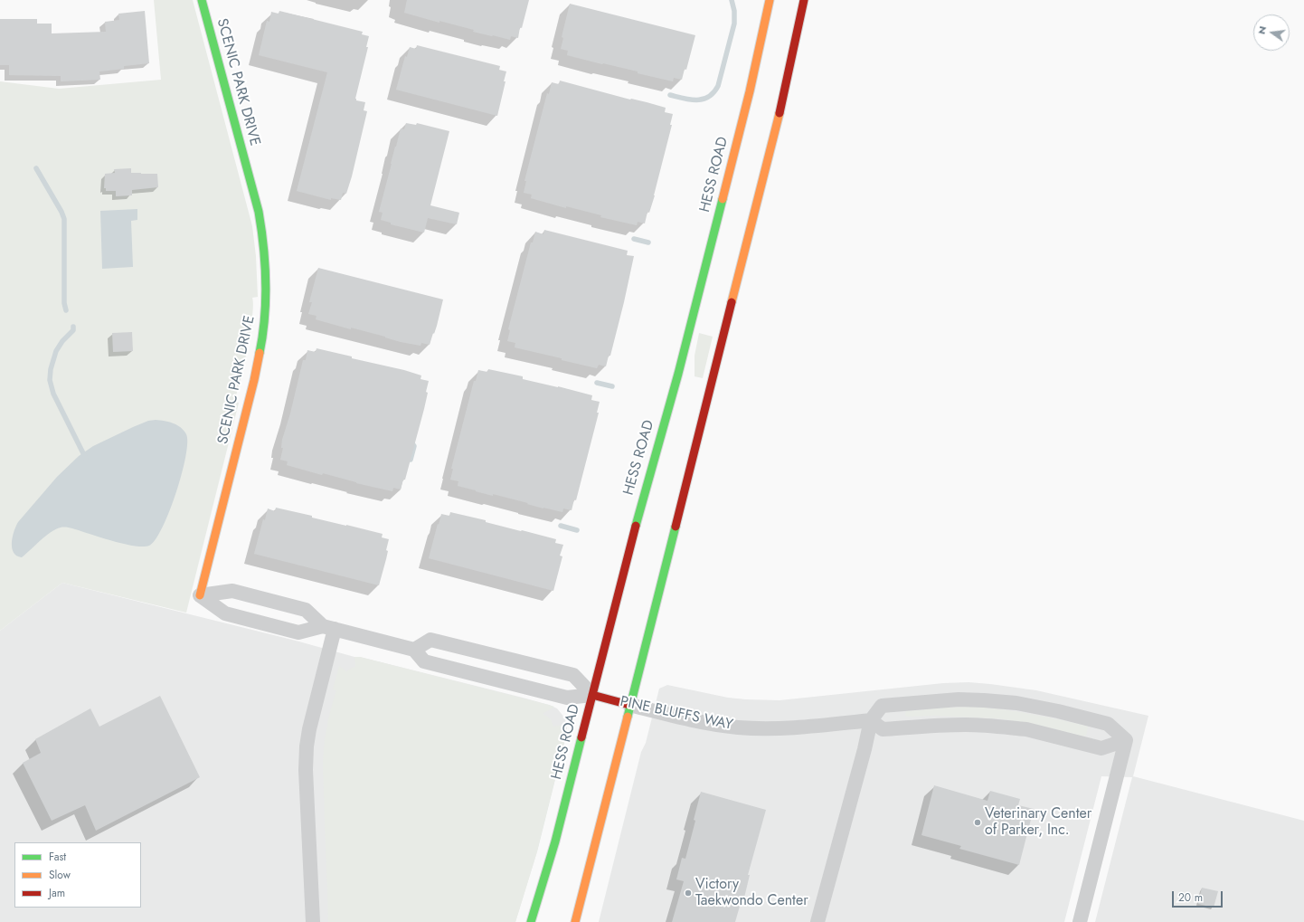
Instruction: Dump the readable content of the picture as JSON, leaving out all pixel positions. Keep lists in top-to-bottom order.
{
  "streets": {
    "main road": ["SCENIC PARK DRIVE", "HESS ROAD", "PINE BLUFFS WAY"]
  },
  "crossings": [
    ["HESS ROAD", "PINE BLUFFS WAY"]
  ],
  "places": ["Veterinary Center of Parker, Inc.", "Victory Taekwondo Center"],
  "legend": ["Fast", "Slow", "Jam"],
  "scale_bar": "20 m",
  "north": "left"
}
